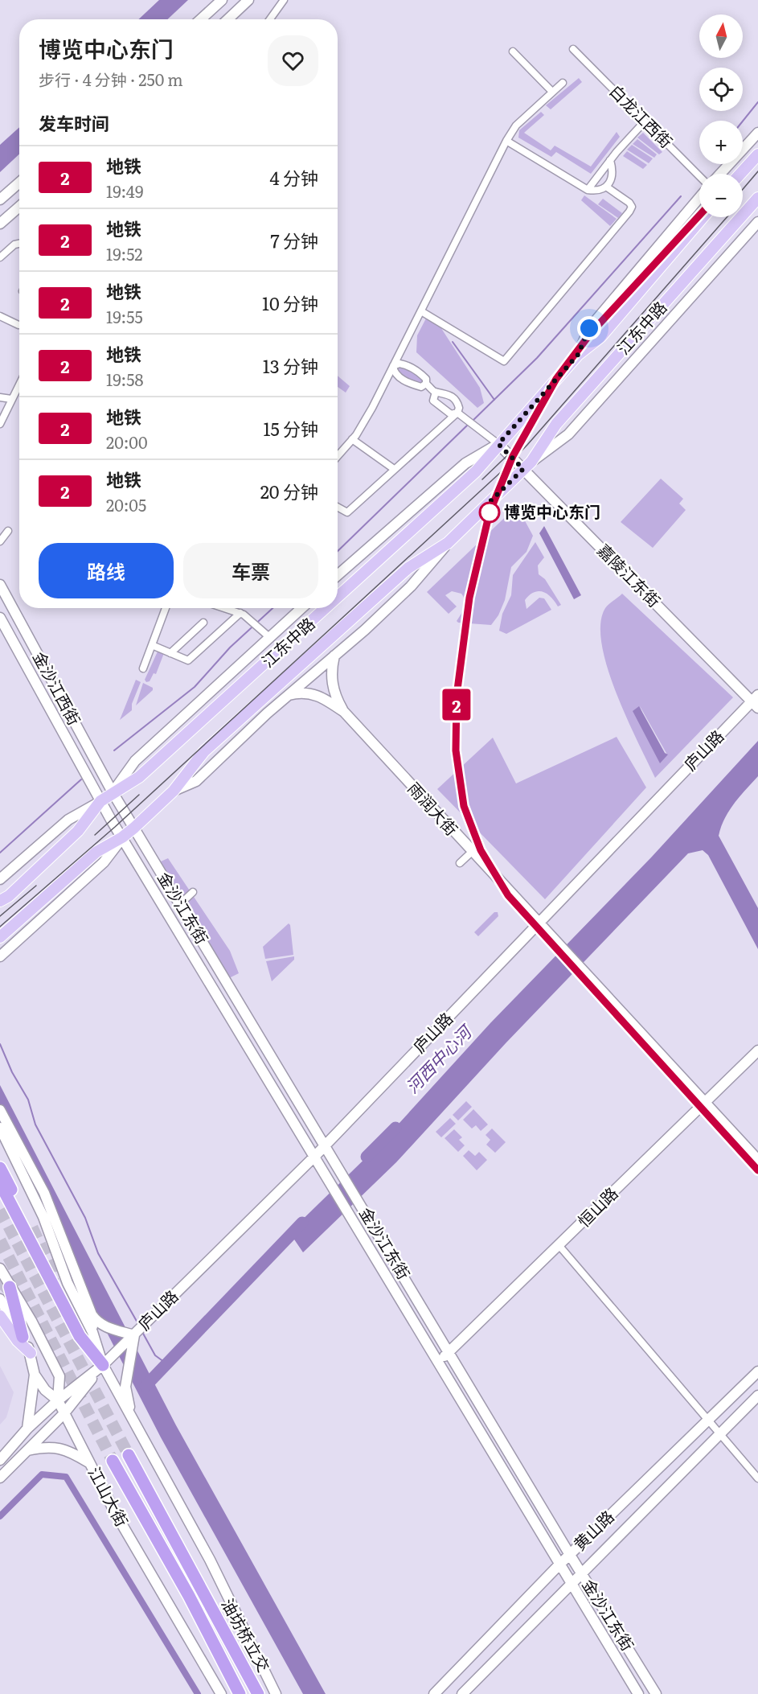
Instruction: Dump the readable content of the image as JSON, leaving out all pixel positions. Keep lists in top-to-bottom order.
{
  "streets": {
    "highway": ["油坊桥立交"],
    "main road": ["江东中路"],
    "street": [
      "白龙江西街",
      "嘉陵江东街",
      "金沙江西街",
      "庐山路",
      "雨润大街",
      "金沙江东街",
      "恒山路",
      "江山大街",
      "黄山路"
    ]
  },
  "crossings": [
    ["江东中路", "嘉陵江东街"],
    ["江东中路", "金沙江西街"],
    ["江东中路", "金沙江东街"],
    ["嘉陵江东街", "庐山路"],
    ["金沙江西街", "金沙江东街"],
    ["庐山路", "雨润大街"],
    ["庐山路", "金沙江东街"],
    ["庐山路", "江山大街"],
    ["雨润大街", "恒山路"],
    ["金沙江东街", "恒山路"],
    ["金沙江东街", "黄山路"]
  ],
  "water": ["河西中心河"],
  "places": ["博览中心东门"],
  "lines": ["metro line 2"],
  "north": "top",
  "page": {
    "on_map": "2",
    "map_buttons": ["+", "−"],
    "heading": [
      ["博览中心东门", "步行 · 4 分钟 · 250 m"],
      "发车时间"
    ],
    "list": [
      {
        "mark": "2",
        "name": "地铁",
        "note": "19:49",
        "value": "4 分钟"
      },
      {
        "mark": "2",
        "name": "地铁",
        "note": "19:52",
        "value": "7 分钟"
      },
      {
        "mark": "2",
        "name": "地铁",
        "note": "19:55",
        "value": "10 分钟"
      },
      {
        "mark": "2",
        "name": "地铁",
        "note": "19:58",
        "value": "13 分钟"
      },
      {
        "mark": "2",
        "name": "地铁",
        "note": "20:00",
        "value": "15 分钟"
      },
      {
        "mark": "2",
        "name": "地铁",
        "note": "20:05",
        "value": "20 分钟"
      }
    ],
    "buttons": ["路线", "车票"]
  }
}
